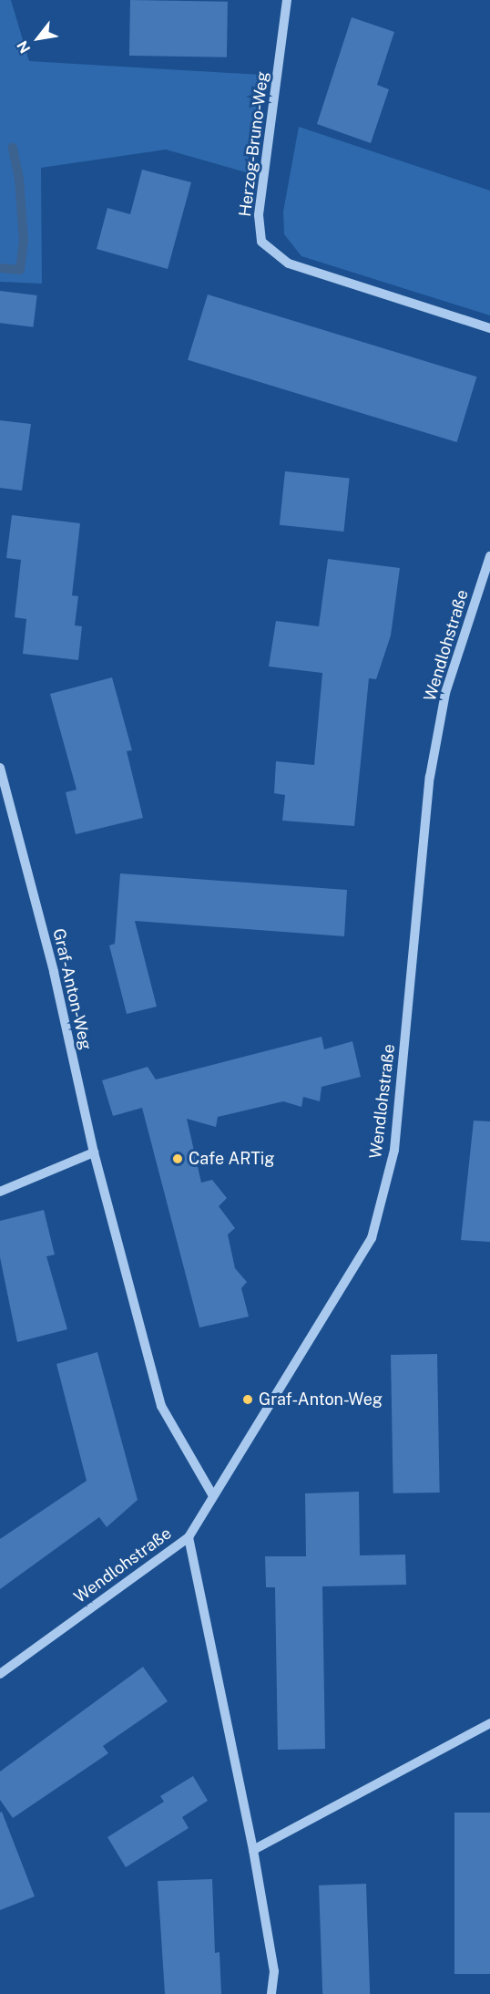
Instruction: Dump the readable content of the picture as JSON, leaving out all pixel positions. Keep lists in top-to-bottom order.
{
  "streets": {
    "street": ["Herzog-Bruno-Weg", "Wendlohstraße", "Graf-Anton-Weg"]
  },
  "crossings": [
    ["Wendlohstraße", "Graf-Anton-Weg"]
  ],
  "places": ["Cafe ARTig", "Graf-Anton-Weg"],
  "north": "bottom left"
}
